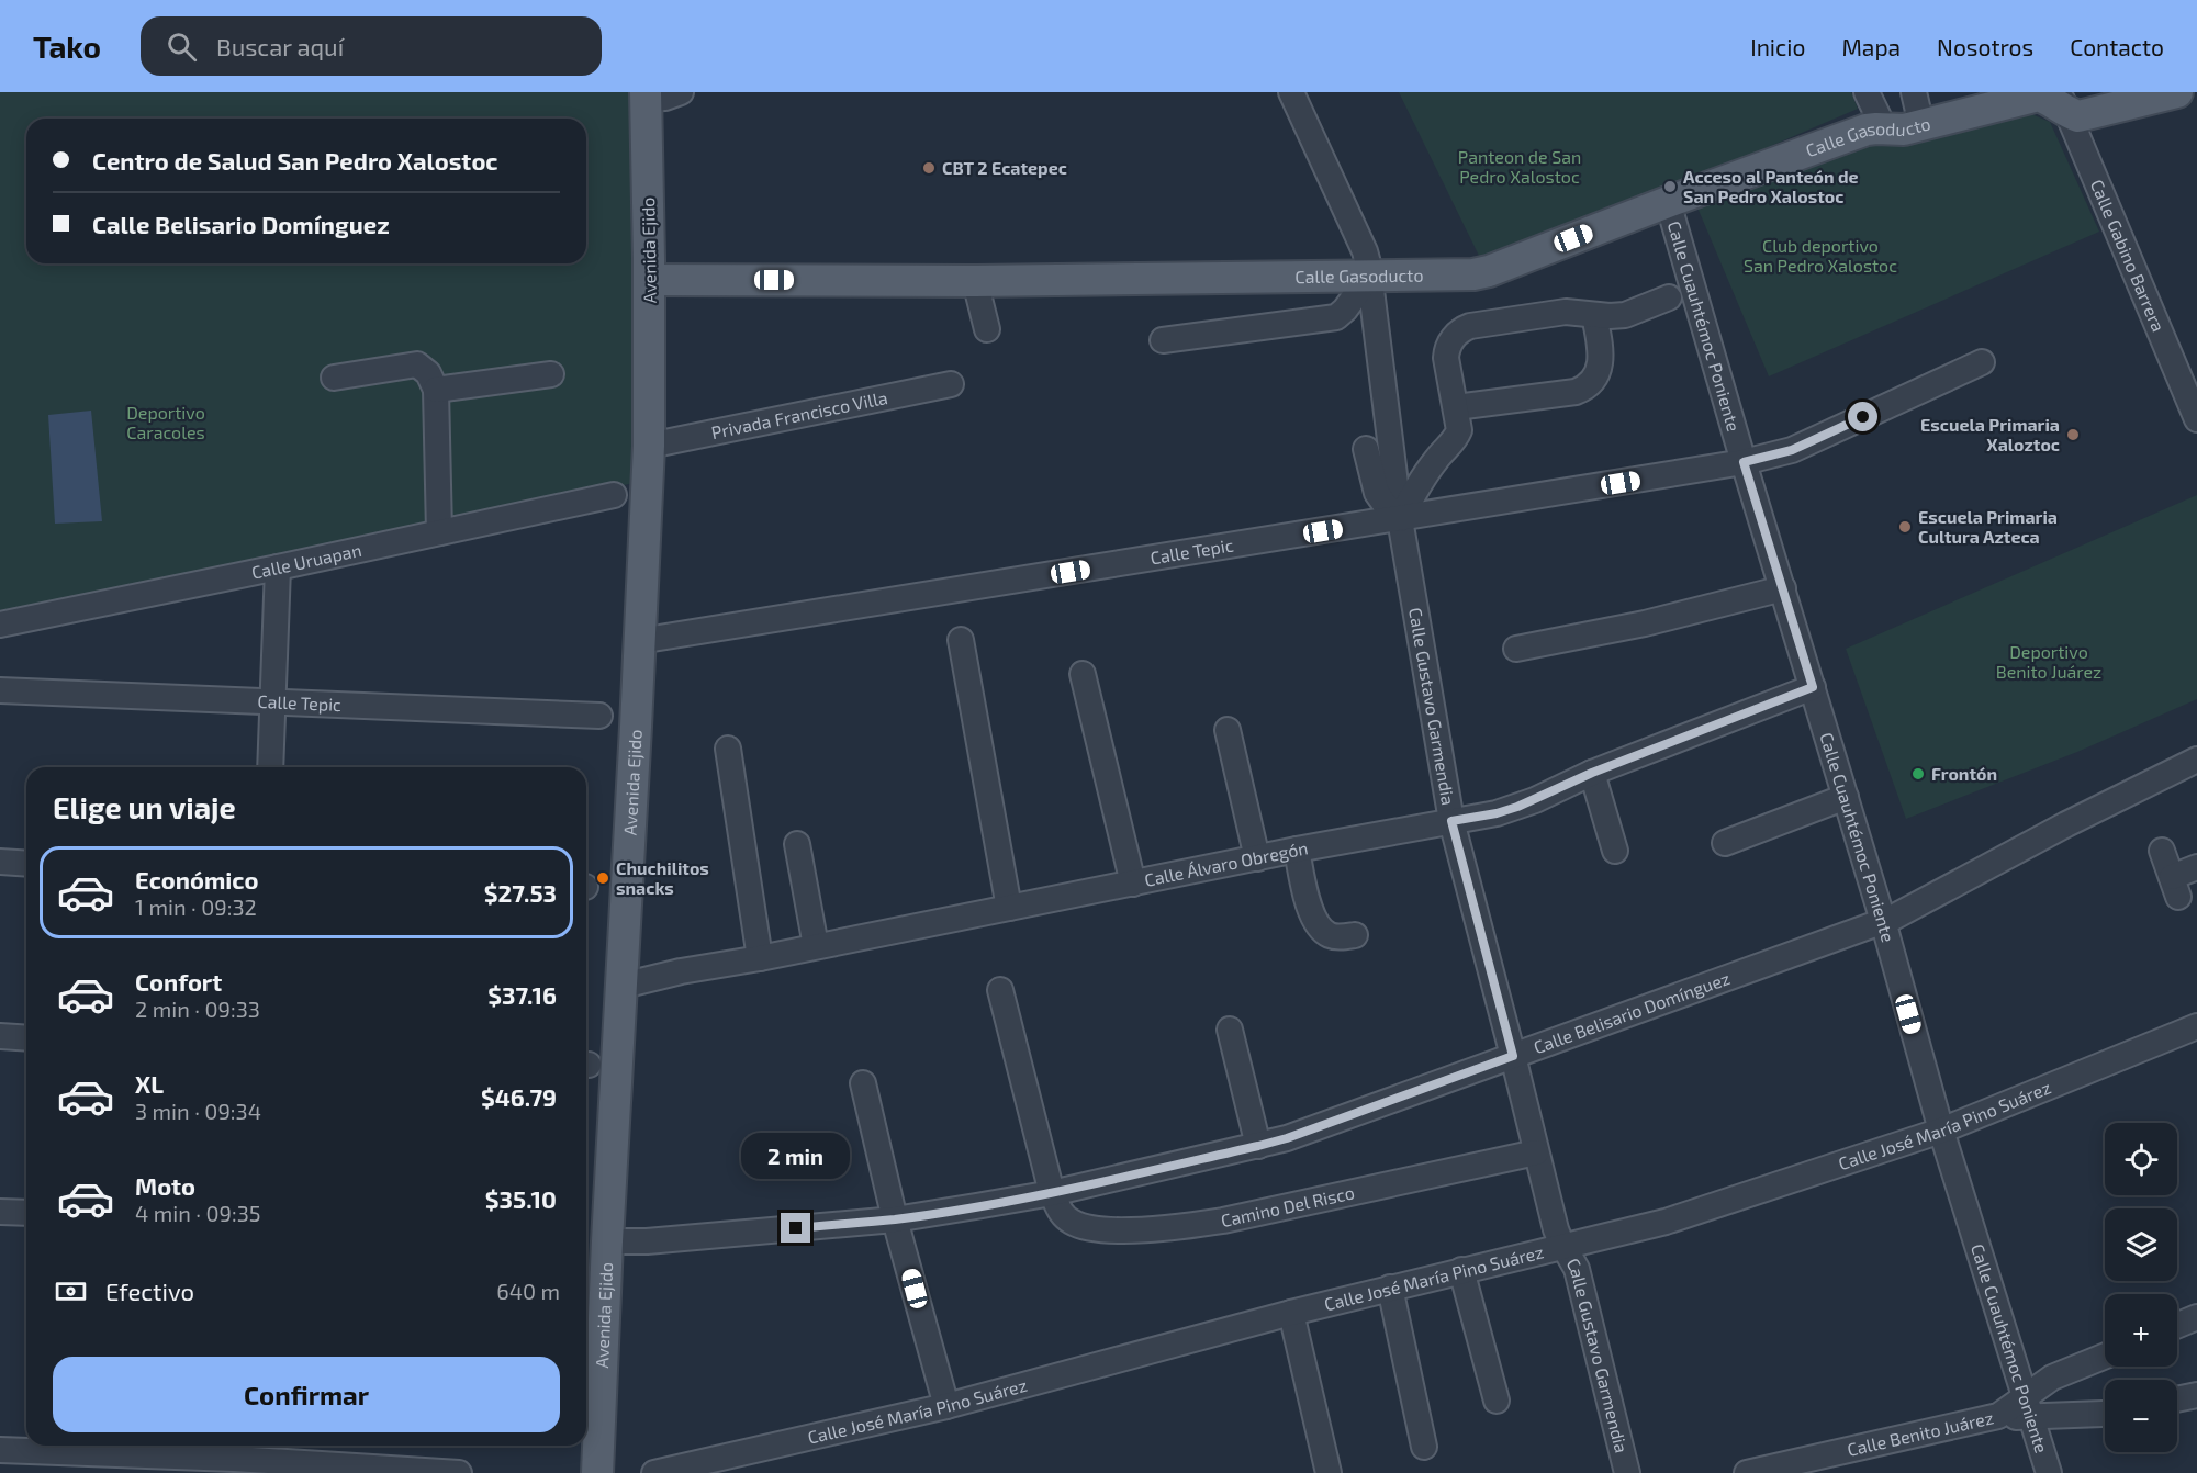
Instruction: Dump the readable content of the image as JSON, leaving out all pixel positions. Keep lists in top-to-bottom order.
{
  "streets": {
    "main road": ["Calle Gasoducto", "Avenida Ejido"],
    "street": [
      "Calle Gabino Barrera",
      "Calle Cuauhtémoc Poniente",
      "Privada Francisco Villa",
      "Calle Tepic",
      "Calle Uruapan",
      "Calle Gustavo Garmendia",
      "Calle Álvaro Obregón",
      "Calle Belisario Domínguez",
      "Calle José María Pino Suárez",
      "Camino Del Risco",
      "Calle Benito Juárez"
    ]
  },
  "crossings": [
    ["Calle Gasoducto", "Avenida Ejido"],
    ["Calle Gasoducto", "Calle Gabino Barrera"],
    ["Calle Gasoducto", "Calle Cuauhtémoc Poniente"],
    ["Calle Gasoducto", "Calle Gustavo Garmendia"],
    ["Avenida Ejido", "Privada Francisco Villa"],
    ["Avenida Ejido", "Calle Tepic"],
    ["Avenida Ejido", "Calle Álvaro Obregón"],
    ["Avenida Ejido", "Calle Belisario Domínguez"],
    ["Calle Cuauhtémoc Poniente", "Calle Tepic"],
    ["Calle Cuauhtémoc Poniente", "Calle Álvaro Obregón"],
    ["Calle Cuauhtémoc Poniente", "Calle Belisario Domínguez"],
    ["Calle Cuauhtémoc Poniente", "Calle José María Pino Suárez"],
    ["Calle Cuauhtémoc Poniente", "Calle Benito Juárez"],
    ["Calle Tepic", "Calle Gustavo Garmendia"],
    ["Calle Gustavo Garmendia", "Calle Álvaro Obregón"],
    ["Calle Gustavo Garmendia", "Calle Belisario Domínguez"],
    ["Calle Gustavo Garmendia", "Calle José María Pino Suárez"],
    ["Calle Gustavo Garmendia", "Camino Del Risco"],
    ["Calle Belisario Domínguez", "Camino Del Risco"]
  ],
  "parks": [
    "Panteon de San Pedro Xalostoc",
    "Club deportivo San Pedro Xalostoc",
    "Deportivo Caracoles",
    "Deportivo Benito Juárez"
  ],
  "places": [
    "CBT 2 Ecatepec",
    "Acceso al Panteón de San Pedro Xalostoc",
    "Escuela Primaria Xaloztoc",
    "Escuela Primaria Cultura Azteca",
    "Frontón",
    "Chuchilitos snacks"
  ],
  "page": {
    "header": "Tako",
    "search": "Buscar aquí",
    "nav": [
      "Inicio",
      "Mapa",
      "Nosotros",
      "Contacto"
    ],
    "banner": ["Centro de Salud San Pedro Xalostoc", "Calle Belisario Domínguez"],
    "heading": "Elige un viaje",
    "list": [
      {
        "name": "Económico",
        "note": "1 min · 09:32",
        "value": "$27.53"
      },
      {
        "name": "Confort",
        "note": "2 min · 09:33",
        "value": "$37.16"
      },
      {
        "name": "XL",
        "note": "3 min · 09:34",
        "value": "$46.79"
      },
      {
        "name": "Moto",
        "note": "4 min · 09:35",
        "value": "$35.10"
      }
    ],
    "map_buttons": ["+", "−"],
    "bubble": "2 min",
    "pay": ["Efectivo", "640 m"],
    "buttons": "Confirmar"
  }
}
